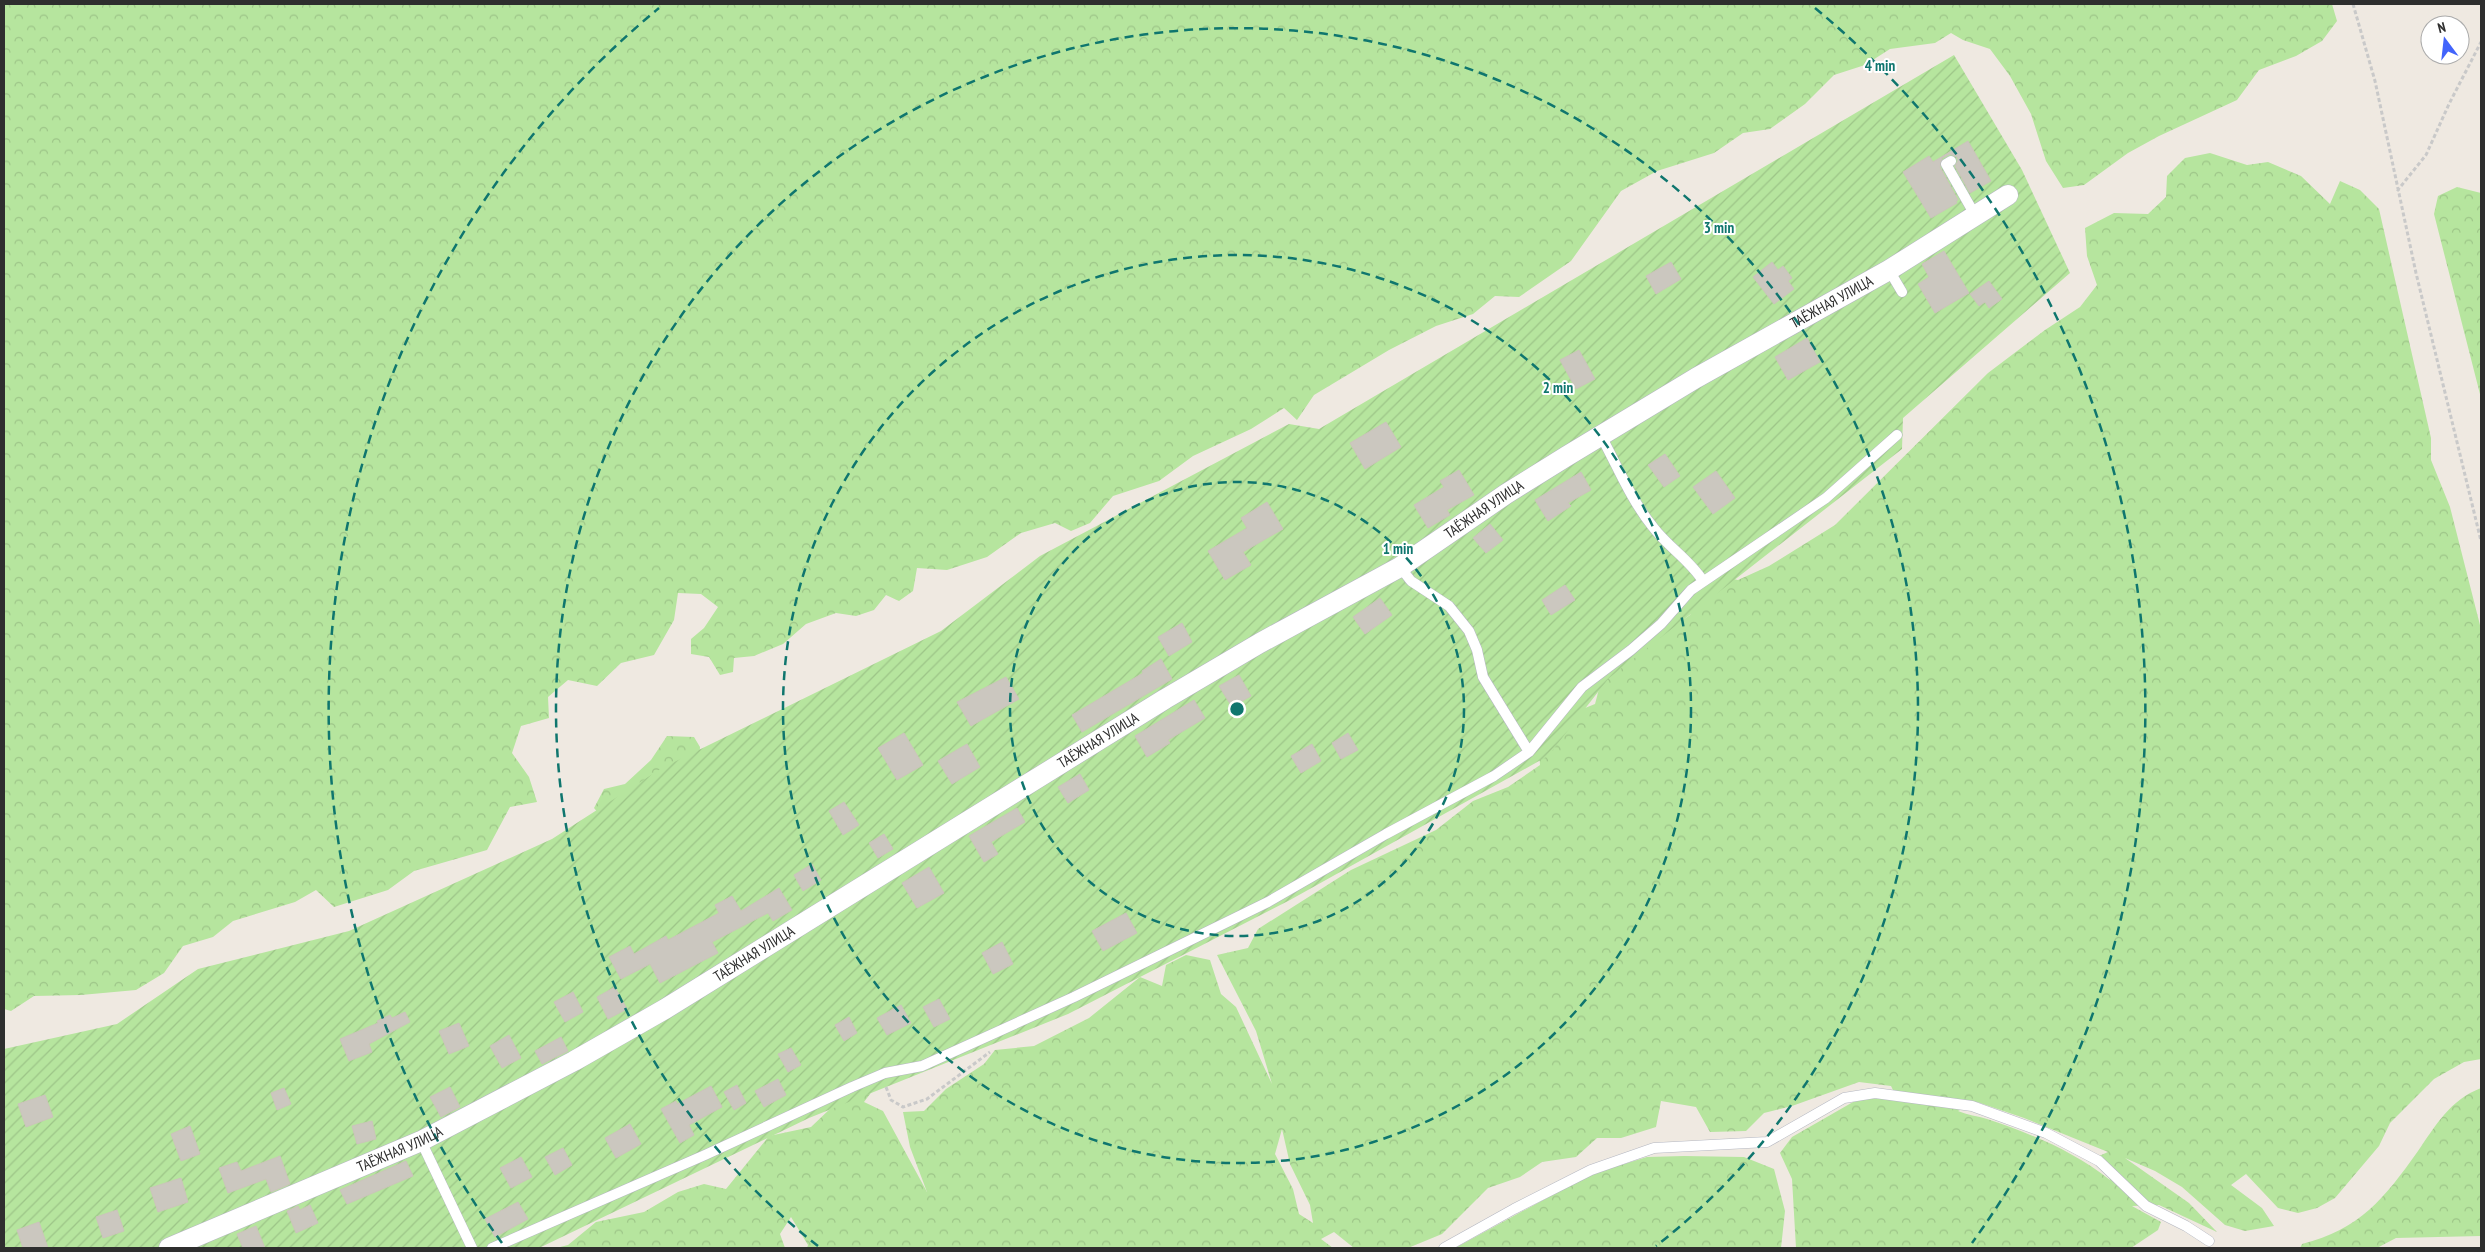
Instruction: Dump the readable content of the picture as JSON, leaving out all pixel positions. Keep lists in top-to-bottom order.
{
  "streets": {
    "street": ["ТАЁЖНАЯ УЛИЦА"]
  },
  "north": "top",
  "rings": [
    "4 min",
    "3 min",
    "2 min",
    "1 min"
  ]
}
